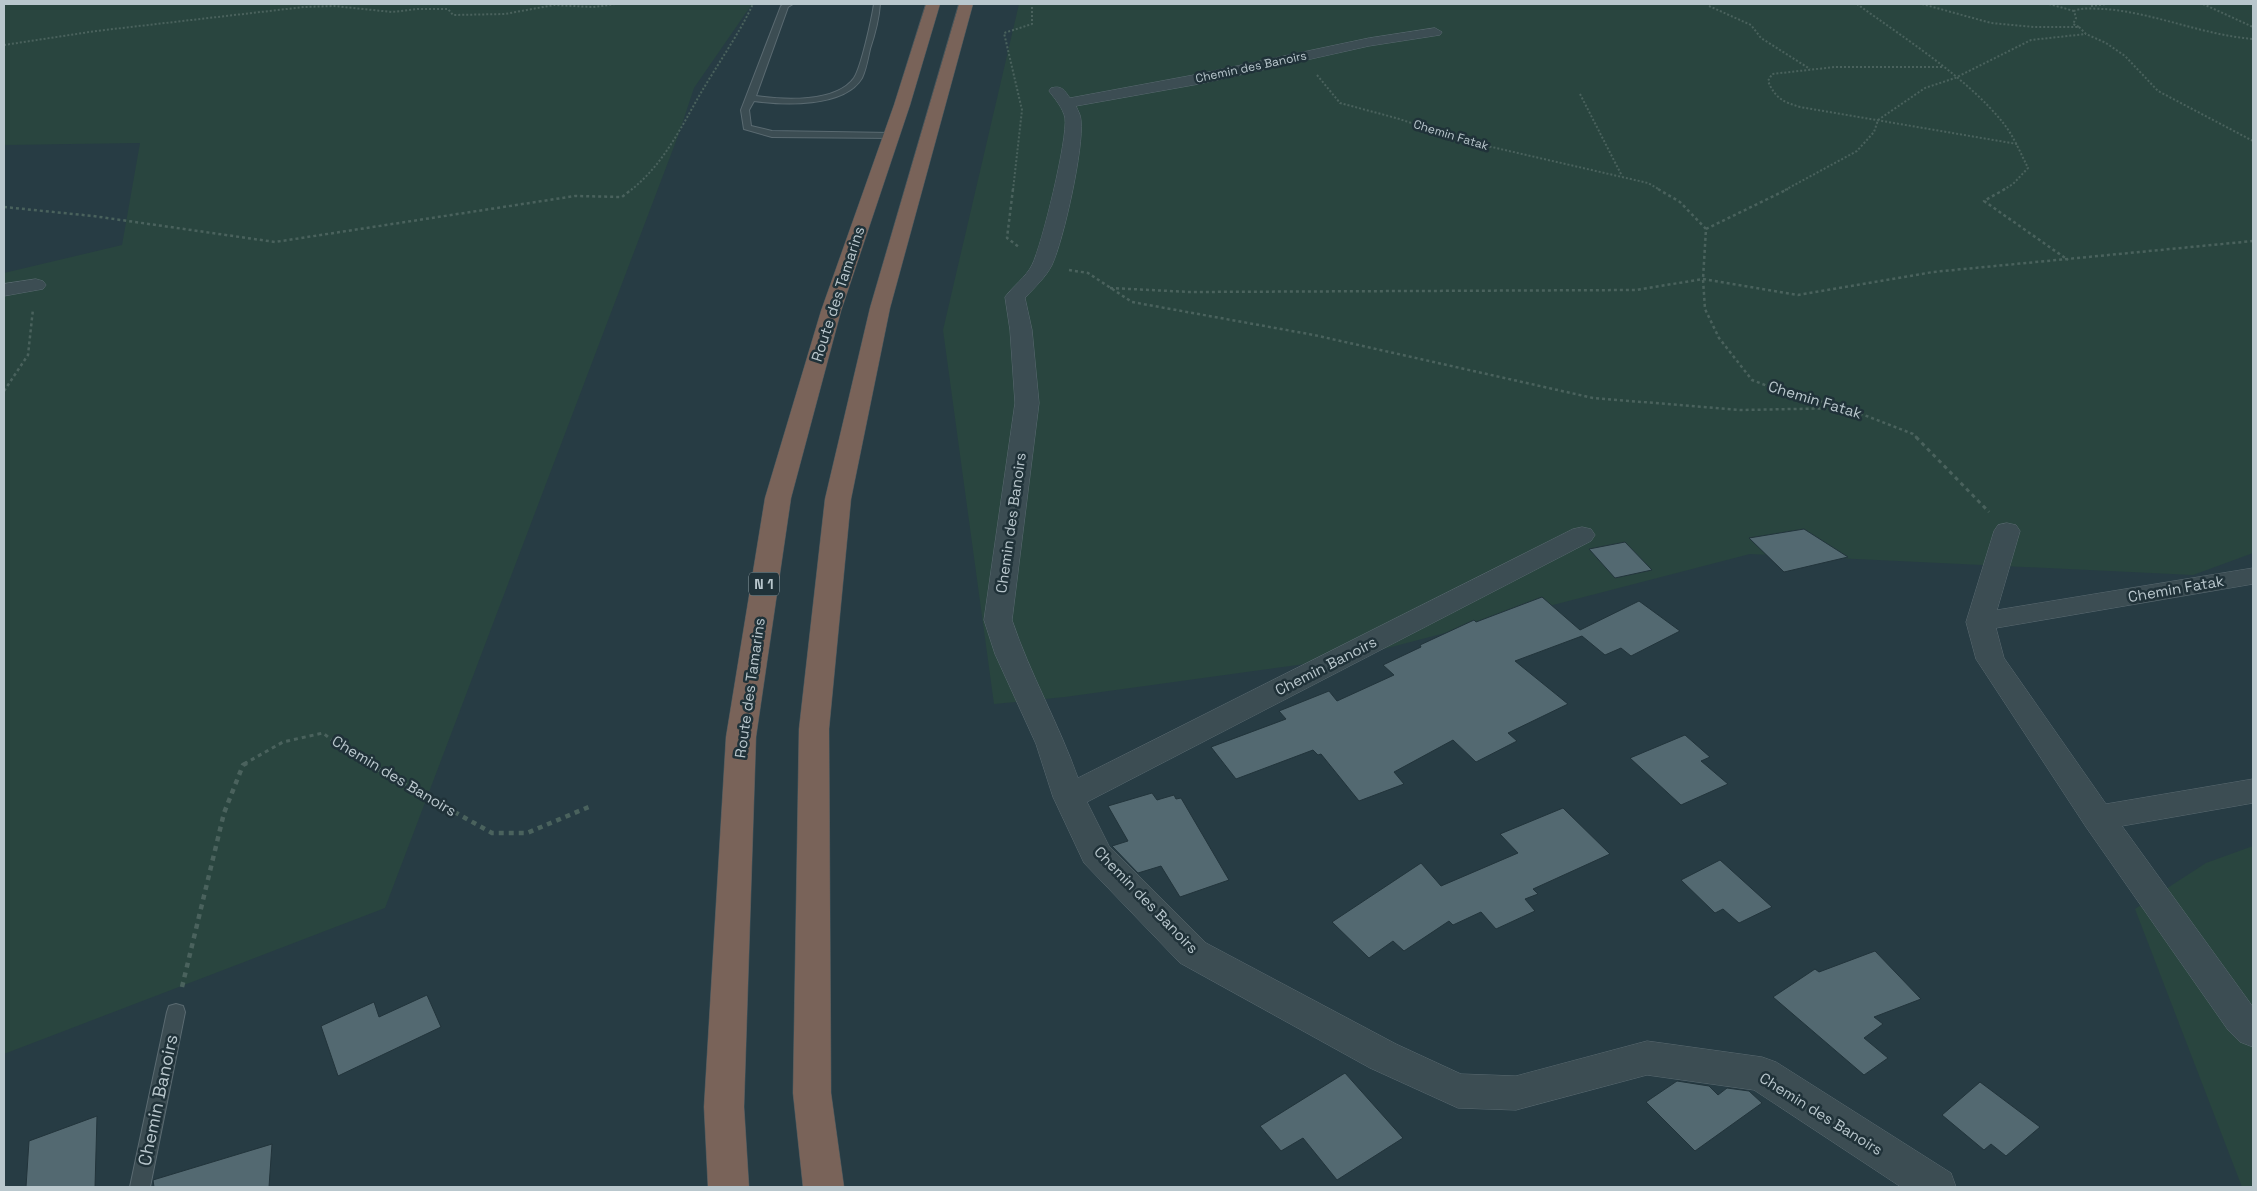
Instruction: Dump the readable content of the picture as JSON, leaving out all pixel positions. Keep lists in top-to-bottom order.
{
  "streets": {
    "highway": ["Route des Tamarins", "N 1"],
    "street": ["Chemin des Banoirs", "Chemin Fatak", "Chemin Banoirs"]
  },
  "crossings": [
    ["Chemin des Banoirs", "Chemin Fatak"],
    ["Chemin des Banoirs", "Chemin Banoirs"]
  ]
}
